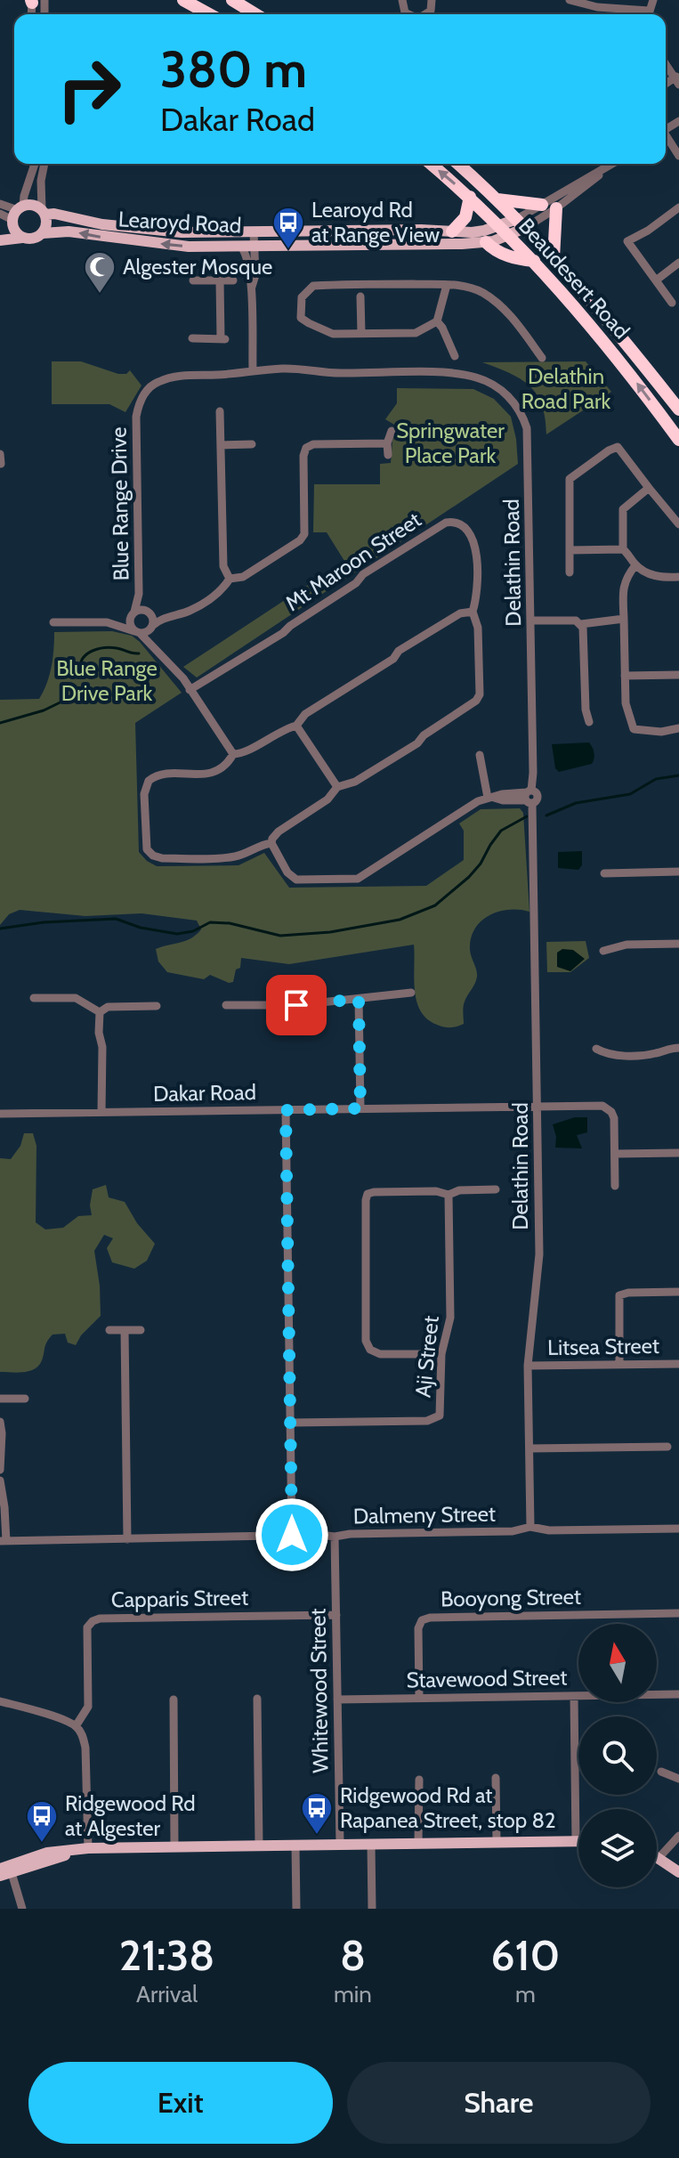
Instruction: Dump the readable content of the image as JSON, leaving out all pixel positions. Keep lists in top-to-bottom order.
{
  "streets": {
    "highway": ["Beaudesert Road"],
    "main road": ["Learoyd Road"],
    "street": [
      "Blue Range Drive",
      "Mt Maroon Street",
      "Delathin Road",
      "Dakar Road",
      "Litsea Street",
      "Aji Street",
      "Dalmeny Street",
      "Booyong Street",
      "Capparis Street",
      "Stavewood Street",
      "Whitewood Street"
    ]
  },
  "crossings": [
    ["Learoyd Road", "Beaudesert Road"],
    ["Blue Range Drive", "Delathin Road"],
    ["Delathin Road", "Dakar Road"],
    ["Delathin Road", "Litsea Street"],
    ["Delathin Road", "Dalmeny Street"],
    ["Dalmeny Street", "Whitewood Street"],
    ["Booyong Street", "Stavewood Street"],
    ["Capparis Street", "Whitewood Street"],
    ["Stavewood Street", "Whitewood Street"]
  ],
  "parks": ["Delathin Road Park", "Springwater Place Park", "Blue Range Drive Park"],
  "places": {
    "bus stop": ["Learoyd Rd at Range View", "Ridgewood Rd at Rapanea Street, stop 82", "Ridgewood Rd at Algester"],
    "mosque": ["Algester Mosque"]
  },
  "north": "top",
  "page": {
    "turn": ["380 m", "Dakar Road"],
    "eta": [
      "21:38",
      "Arrival",
      "8",
      "min",
      "610",
      "m"
    ],
    "buttons": ["Exit", "Share"]
  }
}
